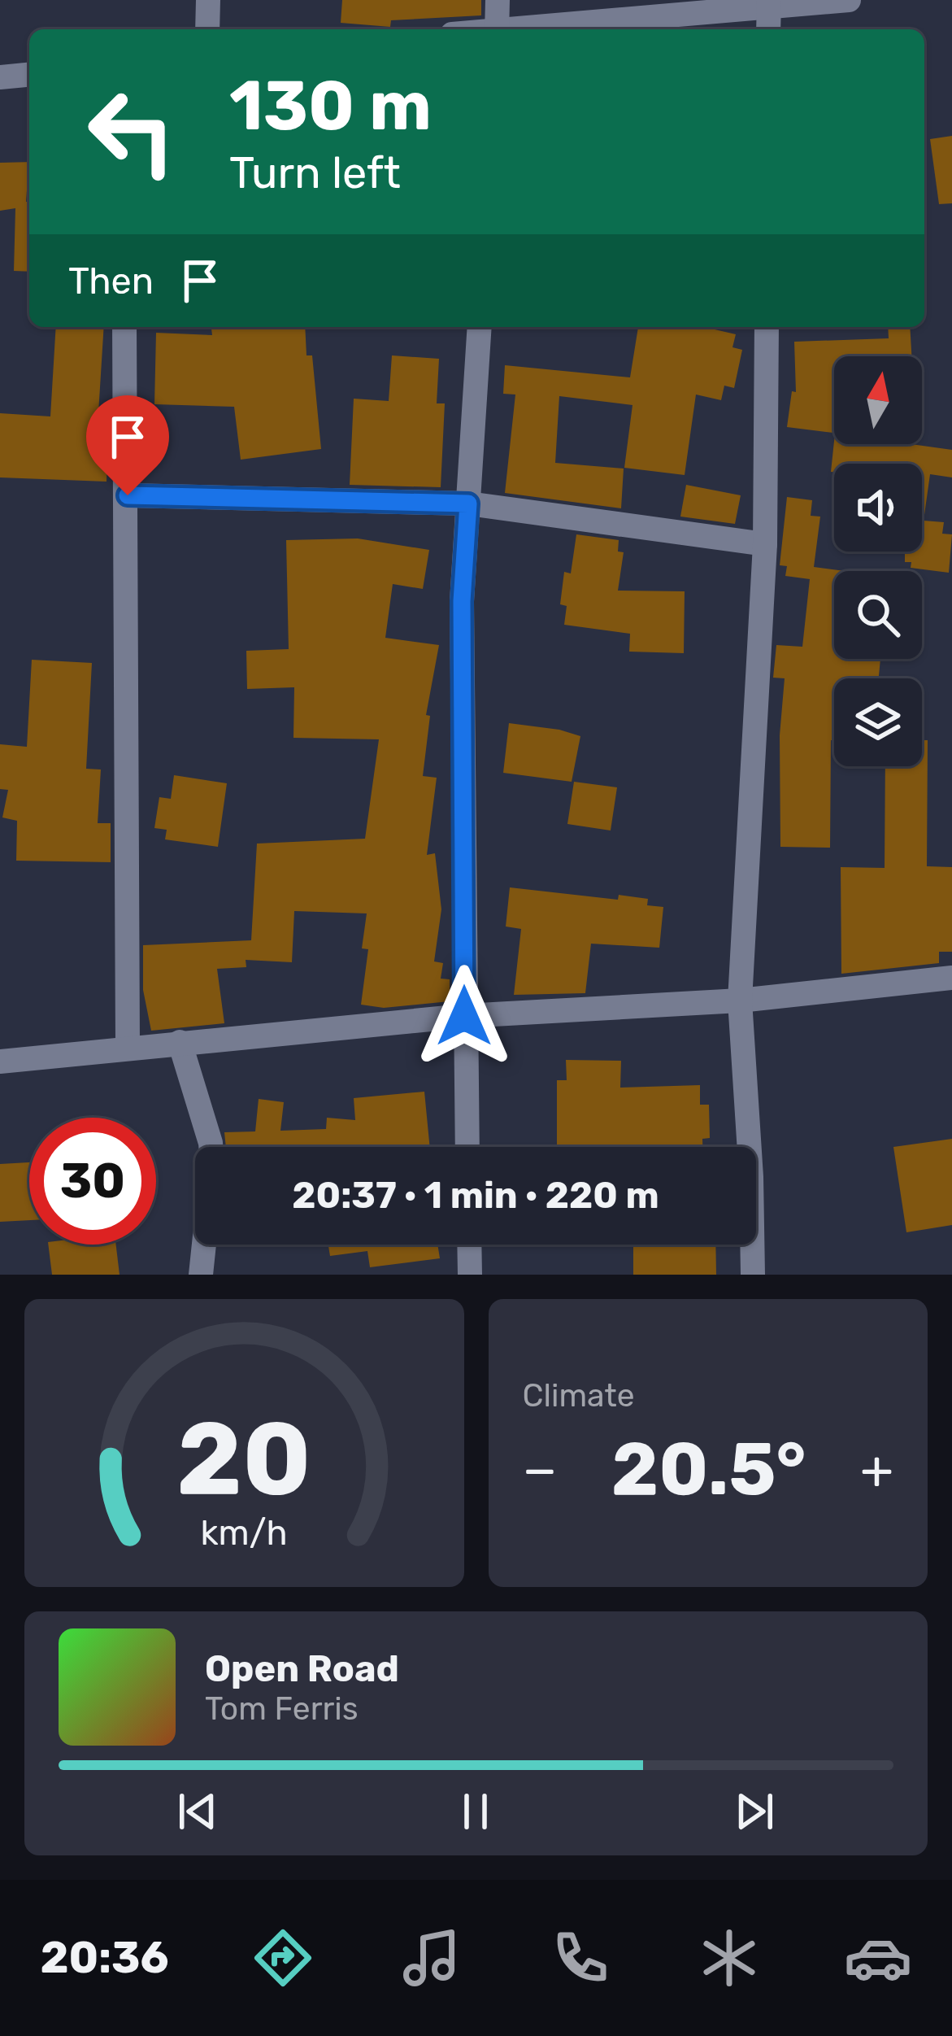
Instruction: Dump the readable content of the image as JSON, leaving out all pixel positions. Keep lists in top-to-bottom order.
{
  "north": "top",
  "page": {
    "turn": ["130 m", "Turn left"],
    "then": "Then",
    "limit": "30",
    "trip": "20:37 · 1 min · 220 m",
    "tile": "Climate",
    "heat": ["−", "20.5°", "+"],
    "song": ["Open Road", "Tom Ferris"],
    "tabs": "20:36",
    "gauge": ["20", "km/h"]
  }
}
